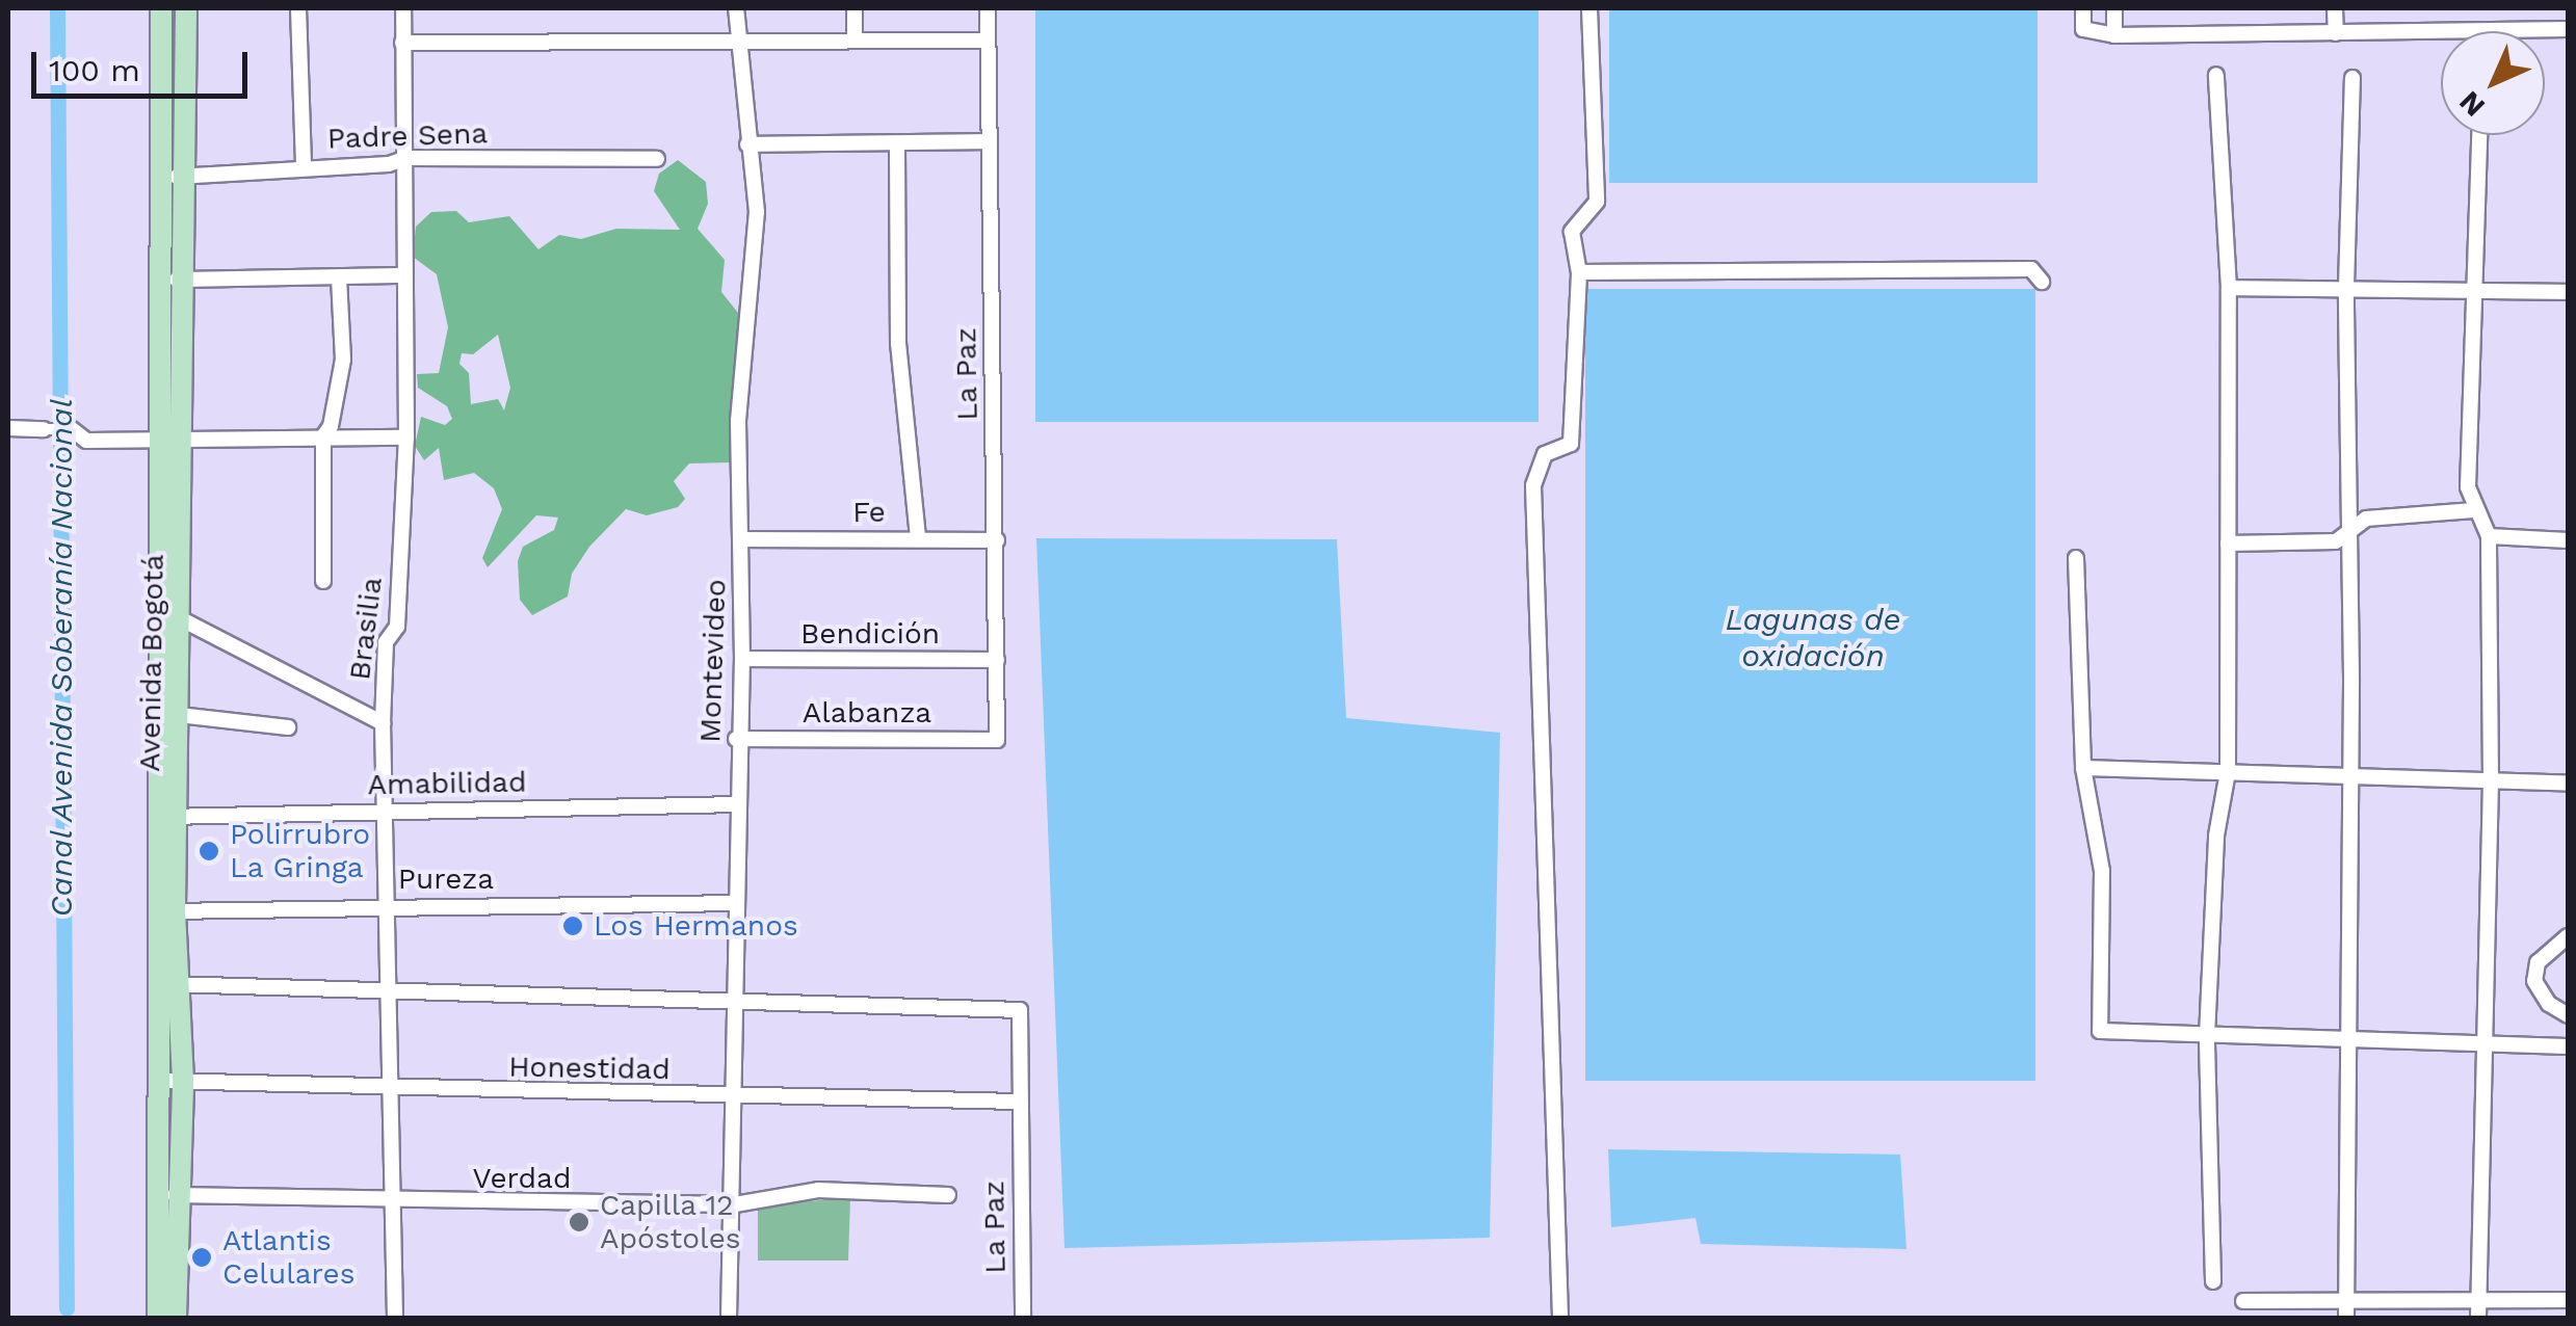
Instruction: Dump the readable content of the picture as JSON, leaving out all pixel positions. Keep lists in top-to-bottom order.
{
  "streets": {
    "main road": ["Avenida Bogotá"],
    "street": [
      "Padre Sena",
      "La Paz",
      "Fe",
      "Brasilia",
      "Bendición",
      "Montevideo",
      "Alabanza",
      "Amabilidad",
      "Pureza",
      "Honestidad",
      "Verdad"
    ]
  },
  "crossings": [
    ["Padre Sena", "Brasilia"],
    ["Padre Sena", "Avenida Bogotá"],
    ["La Paz", "Fe"],
    ["La Paz", "Bendición"],
    ["La Paz", "Montevideo"],
    ["La Paz", "Alabanza"],
    ["La Paz", "Honestidad"],
    ["Fe", "Montevideo"],
    ["Brasilia", "Amabilidad"],
    ["Brasilia", "Pureza"],
    ["Brasilia", "Honestidad"],
    ["Brasilia", "Verdad"],
    ["Bendición", "Montevideo"],
    ["Montevideo", "Alabanza"],
    ["Montevideo", "Amabilidad"],
    ["Montevideo", "Pureza"],
    ["Montevideo", "Honestidad"],
    ["Montevideo", "Verdad"],
    ["Avenida Bogotá", "Amabilidad"],
    ["Avenida Bogotá", "Pureza"],
    ["Avenida Bogotá", "Honestidad"],
    ["Avenida Bogotá", "Verdad"]
  ],
  "water": ["Lagunas de oxidación", "Canal Avenida Soberanía Nacional"],
  "places": [
    "Polirrubro La Gringa",
    "Los Hermanos",
    "Capilla 12 Apóstoles",
    "Atlantis Celulares"
  ],
  "scale_bar": "100 m",
  "north": "bottom left"
}
